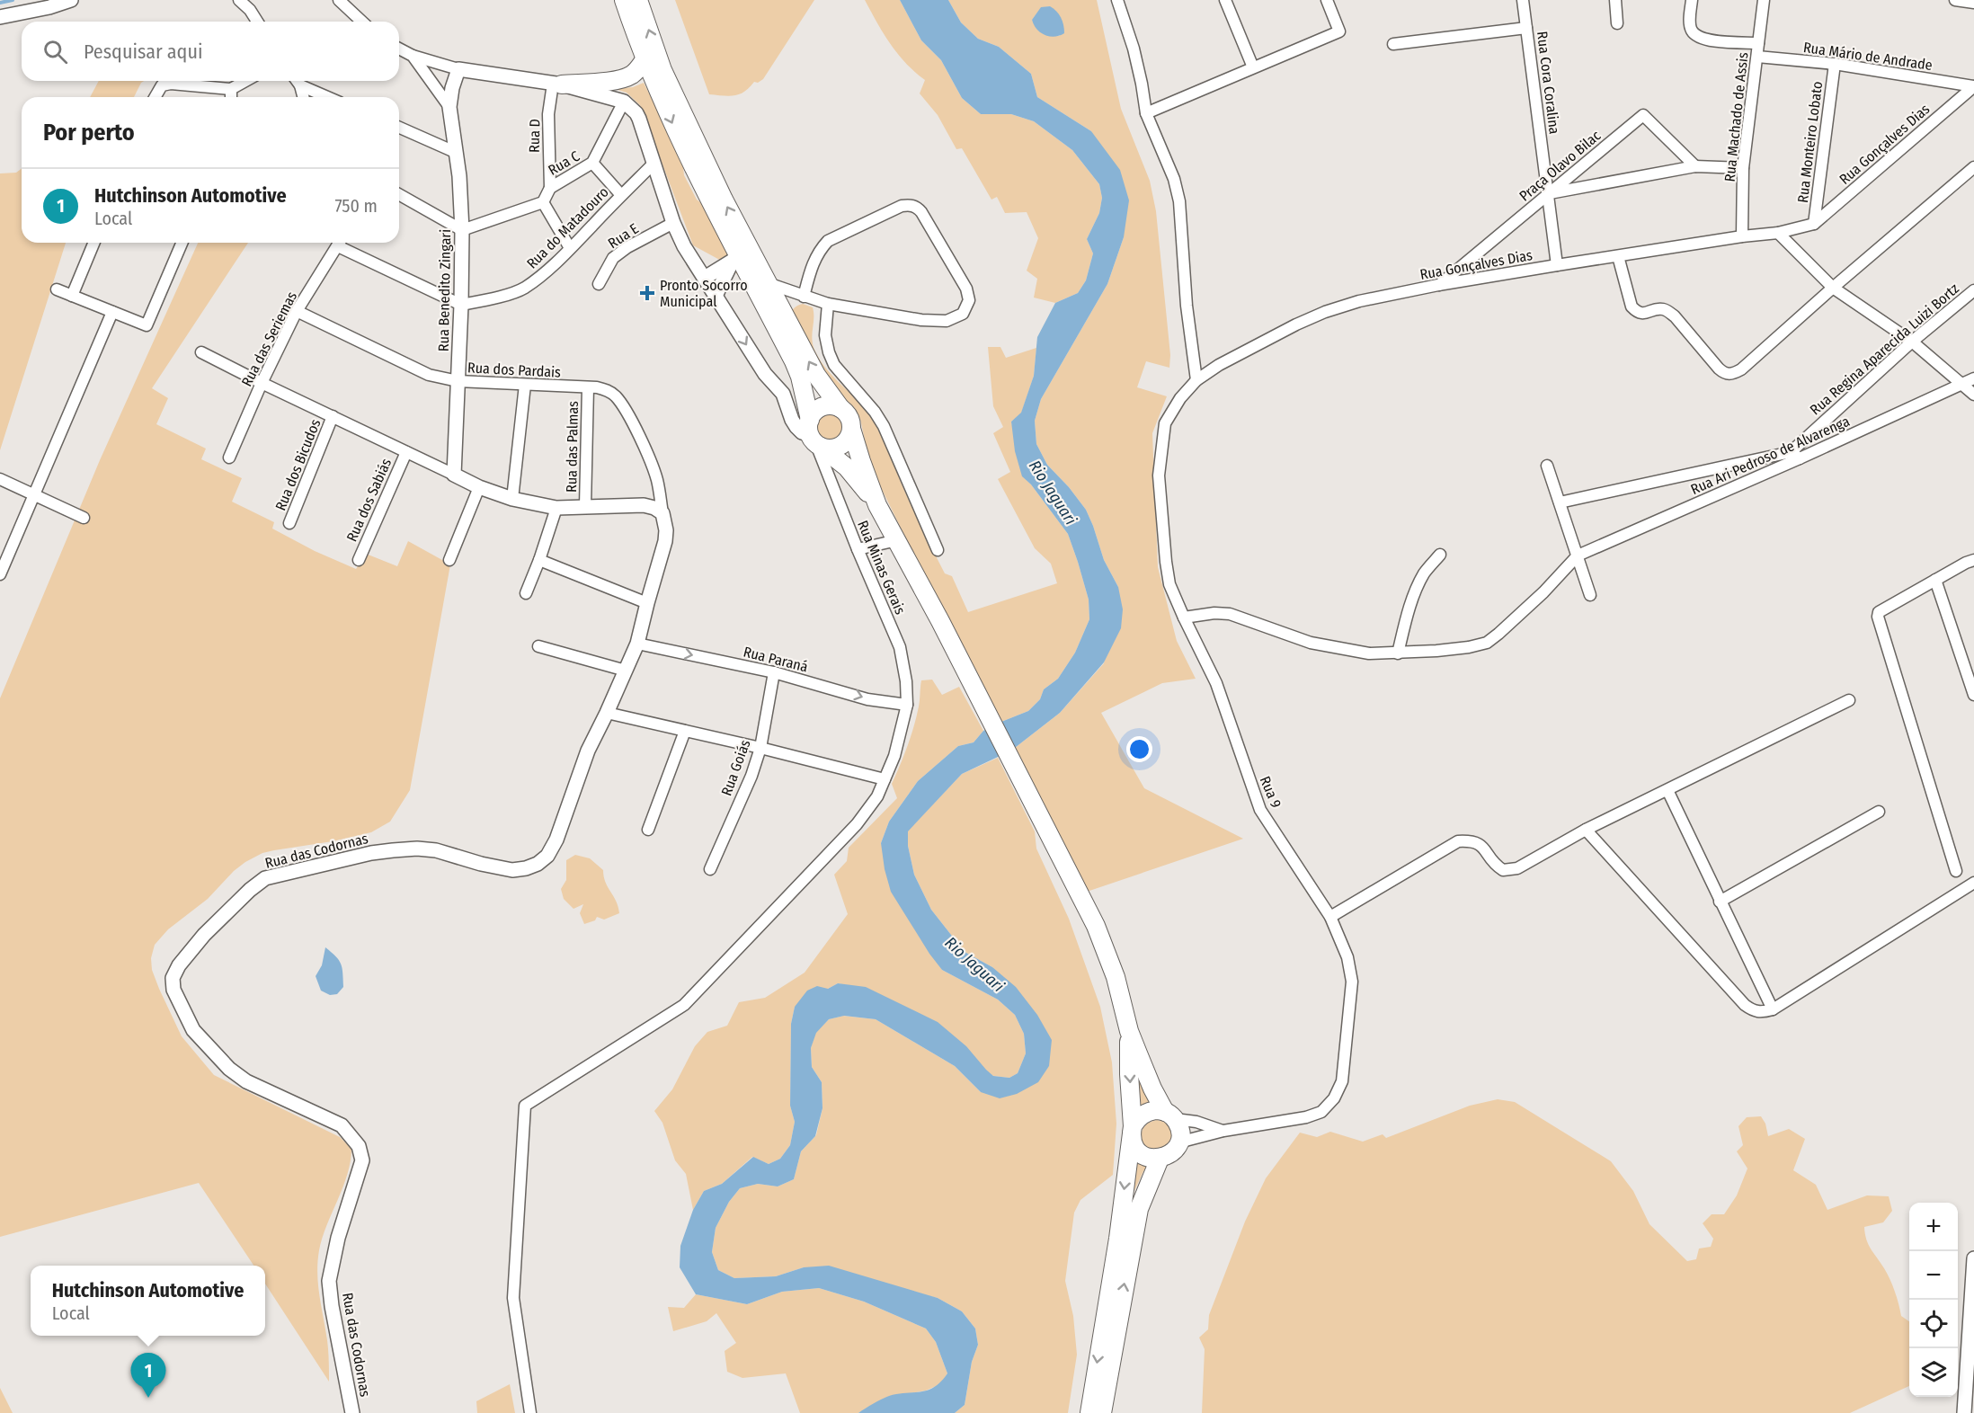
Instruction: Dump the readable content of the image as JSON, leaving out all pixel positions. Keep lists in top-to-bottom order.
{
  "streets": {
    "street": [
      "Rua Mário de Andrade",
      "Rua Cora Coralina",
      "Rua Machado de Assis",
      "Rua D",
      "Rua Monteiro Lobato",
      "Rua Gonçalves Dias",
      "Rua C",
      "Praça Olavo Bilac",
      "Rua do Matadouro",
      "Rua E",
      "Rua Benedito Zingari",
      "Rua das Seriemas",
      "Rua Regina Aparecida Luizi Bortz",
      "Rua dos Pardais",
      "Rua das Palmas",
      "Rua Ari Pedroso de Alvarenga",
      "Rua dos Bicudos",
      "Rua dos Sabiás",
      "Rua Minas Gerais",
      "Rua Paraná",
      "Rua Goiás",
      "Rua 9",
      "Rua das Codornas"
    ]
  },
  "crossings": [
    ["Rua Mário de Andrade", "Rua Machado de Assis"],
    ["Rua Mário de Andrade", "Rua Monteiro Lobato"],
    ["Rua Mário de Andrade", "Rua Gonçalves Dias"],
    ["Rua Cora Coralina", "Rua Gonçalves Dias"],
    ["Rua Cora Coralina", "Praça Olavo Bilac"],
    ["Rua Machado de Assis", "Rua Gonçalves Dias"],
    ["Rua D", "Rua C"],
    ["Rua Monteiro Lobato", "Rua Gonçalves Dias"],
    ["Rua Gonçalves Dias", "Praça Olavo Bilac"],
    ["Rua Gonçalves Dias", "Rua 9"],
    ["Rua do Matadouro", "Rua Benedito Zingari"],
    ["Rua Benedito Zingari", "Rua dos Pardais"],
    ["Rua das Seriemas", "Rua dos Pardais"],
    ["Rua Regina Aparecida Luizi Bortz", "Rua Ari Pedroso de Alvarenga"],
    ["Rua dos Pardais", "Rua das Palmas"],
    ["Rua dos Pardais", "Rua das Codornas"],
    ["Rua Minas Gerais", "Rua Paraná"],
    ["Rua Paraná", "Rua Goiás"],
    ["Rua Paraná", "Rua das Codornas"]
  ],
  "water": ["Rio Jaguari"],
  "places": {
    "health": ["Pronto Socorro Municipal"]
  },
  "page": {
    "search": "Pesquisar aqui",
    "heading": "Por perto",
    "list": [
      {
        "mark": "1",
        "name": "Hutchinson Automotive",
        "note": "Local",
        "value": "750 m"
      }
    ],
    "map_buttons": ["+", "−"],
    "popup": ["Hutchinson Automotive", "Local"],
    "pins": "1"
  }
}
